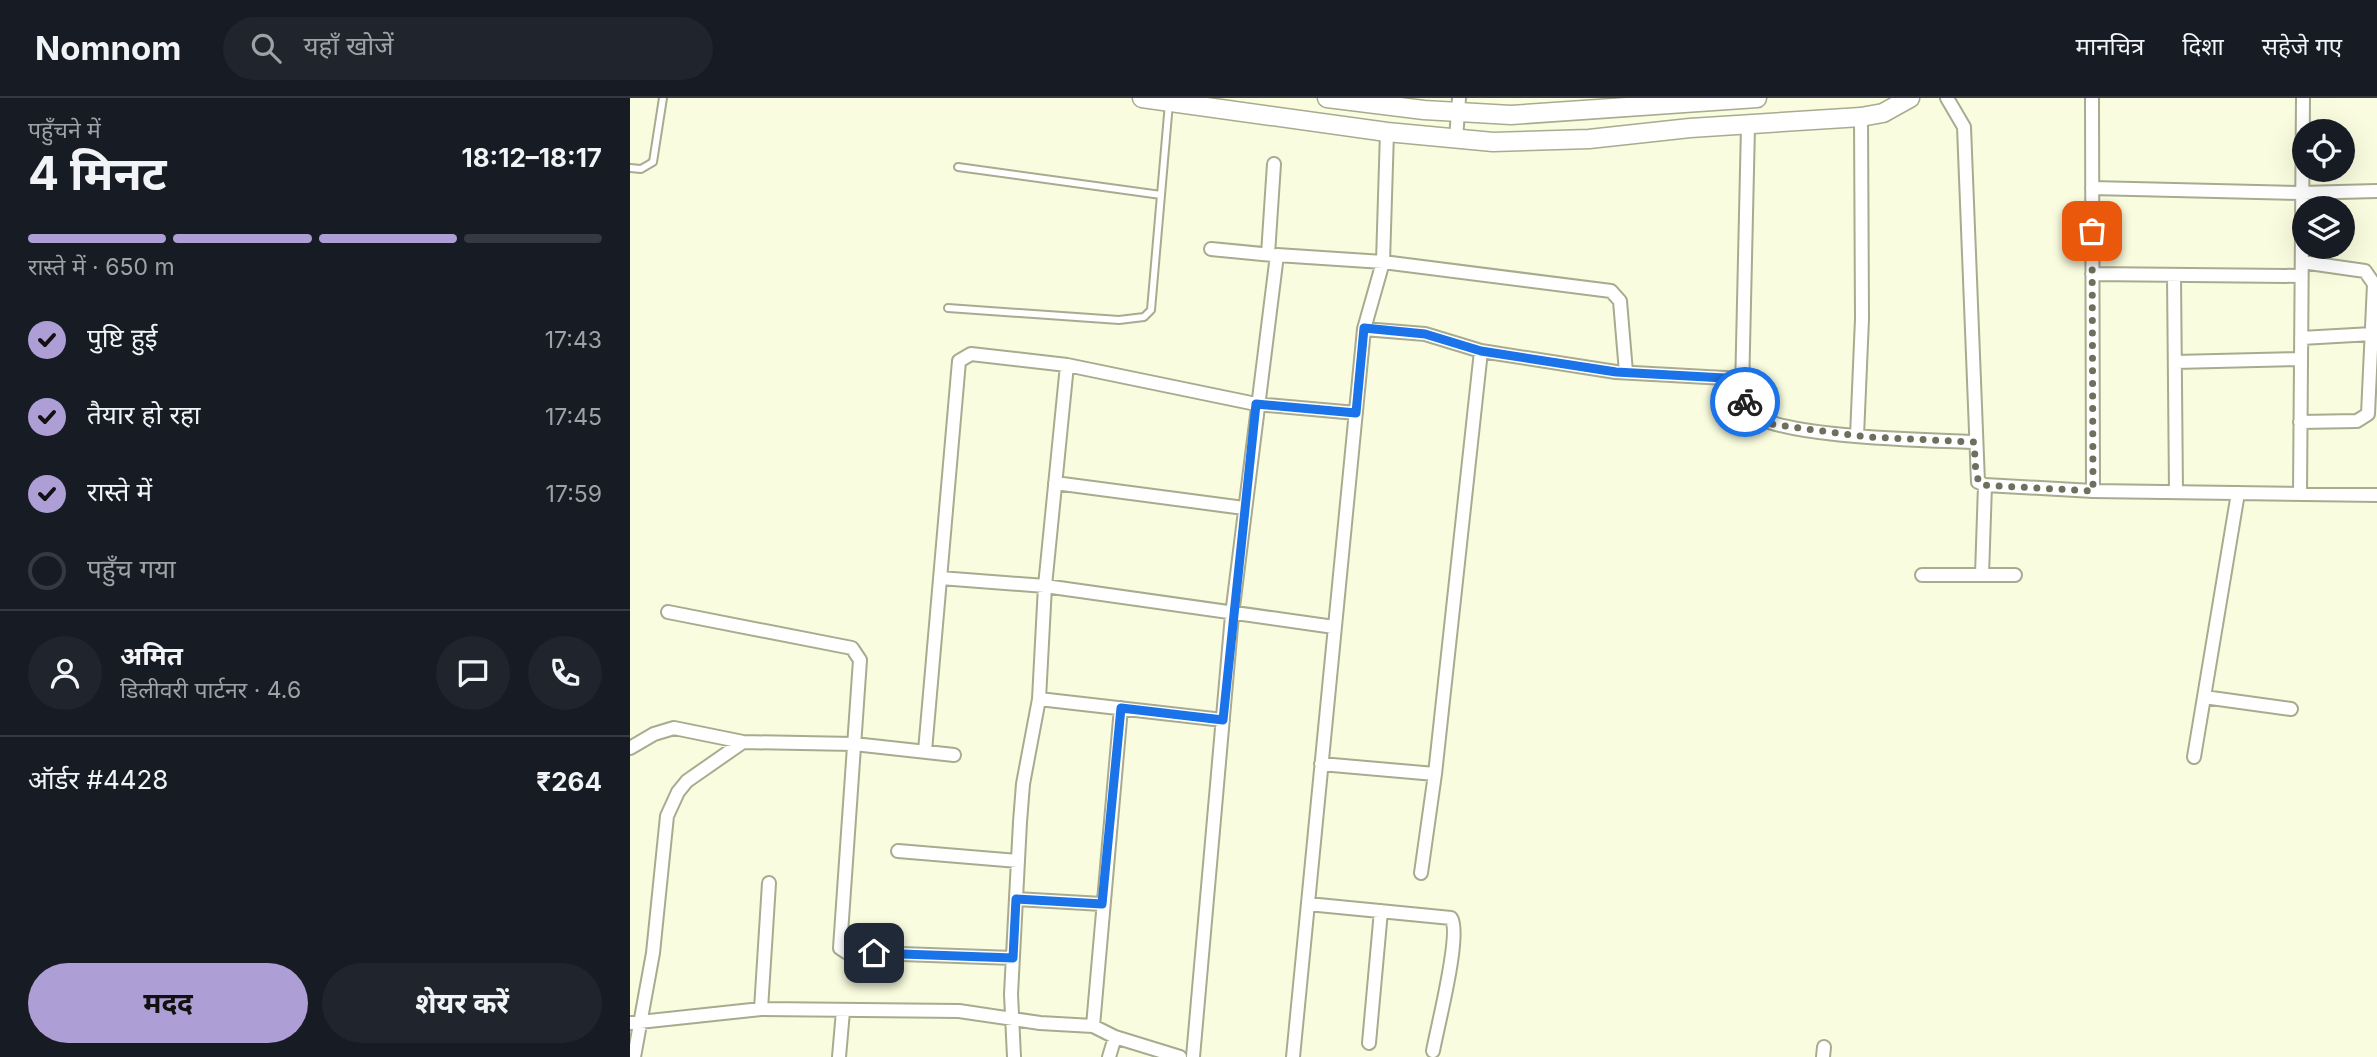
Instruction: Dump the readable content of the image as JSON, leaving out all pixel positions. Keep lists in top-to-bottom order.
{
  "page": {
    "header": "Nomnom",
    "search": "यहाँ खोजें",
    "nav": ["मानचित्र", "दिशा", "सहेजे गए"],
    "heading": ["4 मिनट", "पहुँचने में", "18:12–18:17"],
    "panel": [
      "अमित",
      "डिलीवरी पार्टनर · 4.6",
      "ऑर्डर #4428",
      "₹264"
    ],
    "bar": "रास्ते में · 650 m",
    "list": [
      ["पुष्टि हुई", "17:43"],
      ["तैयार हो रहा", "17:45"],
      ["रास्ते में", "17:59"],
      "पहुँच गया"
    ],
    "buttons": ["मदद", "शेयर करें"]
  }
}
